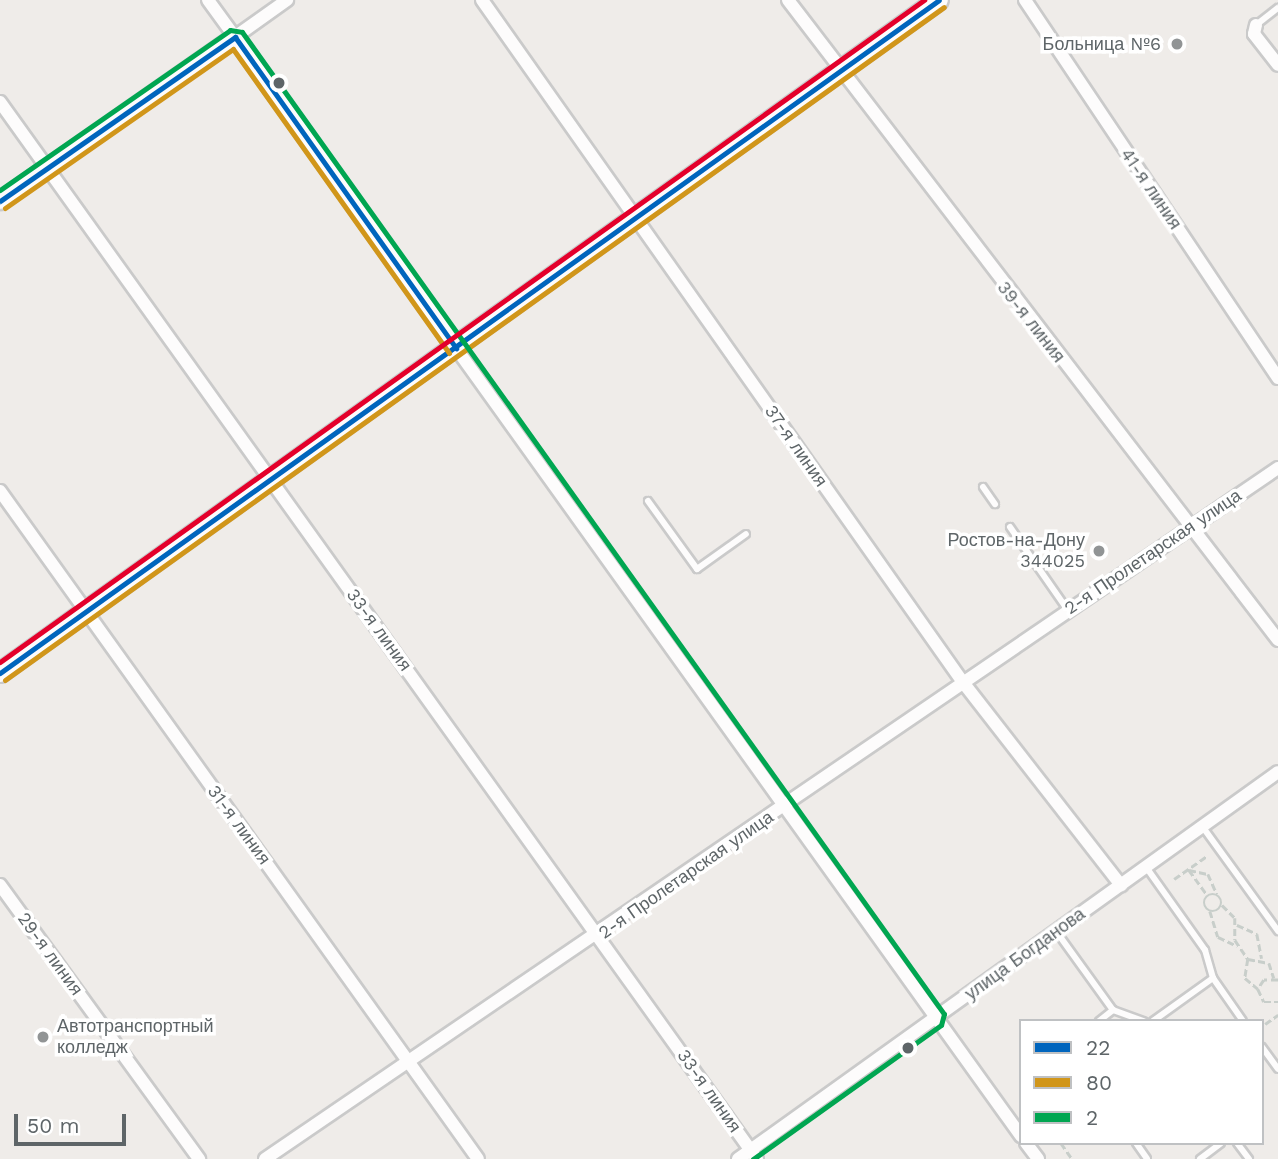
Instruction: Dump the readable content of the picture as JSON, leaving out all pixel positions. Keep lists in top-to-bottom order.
{
  "streets": {
    "street": [
      "41-я линия",
      "39-я линия",
      "37-я линия",
      "2-я Пролетарская улица",
      "33-я линия",
      "31-я линия",
      "29-я линия",
      "улица Богданова"
    ]
  },
  "crossings": [
    ["39-я линия", "2-я Пролетарская улица"],
    ["37-я линия", "2-я Пролетарская улица"],
    ["37-я линия", "улица Богданова"],
    ["2-я Пролетарская улица", "33-я линия"],
    ["2-я Пролетарская улица", "31-я линия"],
    ["33-я линия", "улица Богданова"]
  ],
  "places": ["Больница №6", "Ростов-на-Дону 344025", "Автотранспортный колледж"],
  "lines": ["transit line 22", "transit line 80", "transit line 2"],
  "legend": ["22", "80", "2"],
  "scale_bar": "50 m"
}
